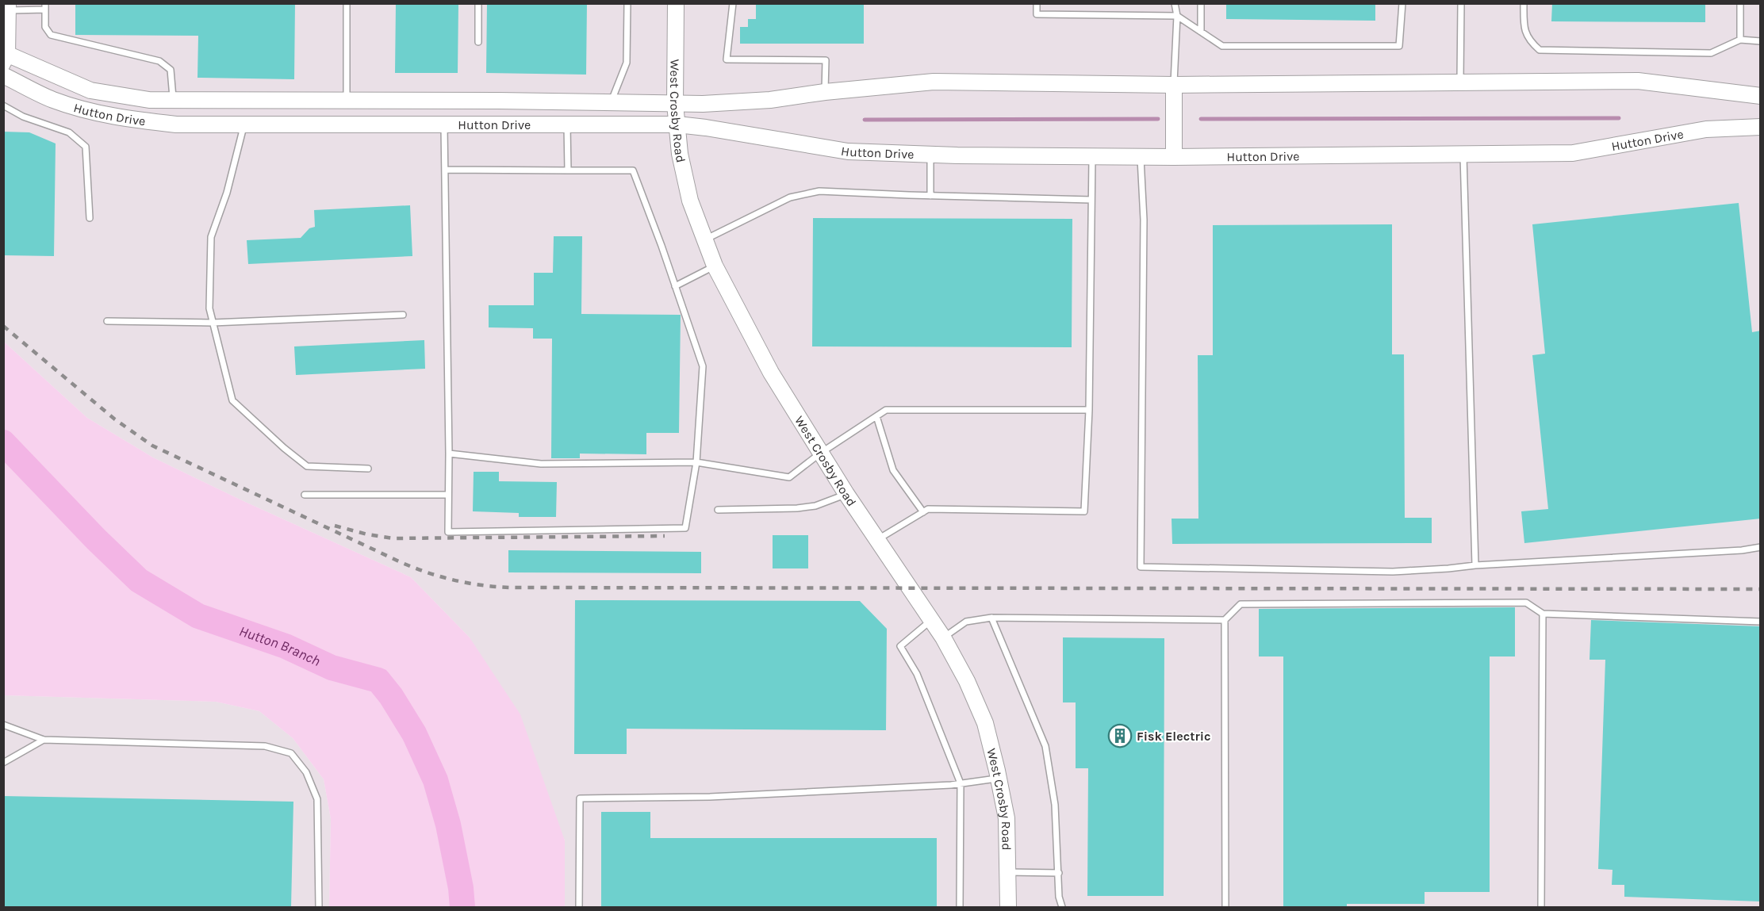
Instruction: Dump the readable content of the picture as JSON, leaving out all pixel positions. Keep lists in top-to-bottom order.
{
  "streets": {
    "street": ["West Crosby Road", "Hutton Drive"]
  },
  "crossings": [
    ["West Crosby Road", "Hutton Drive"]
  ],
  "water": ["Hutton Branch"],
  "places": {
    "building": ["Fisk Electric"]
  }
}
